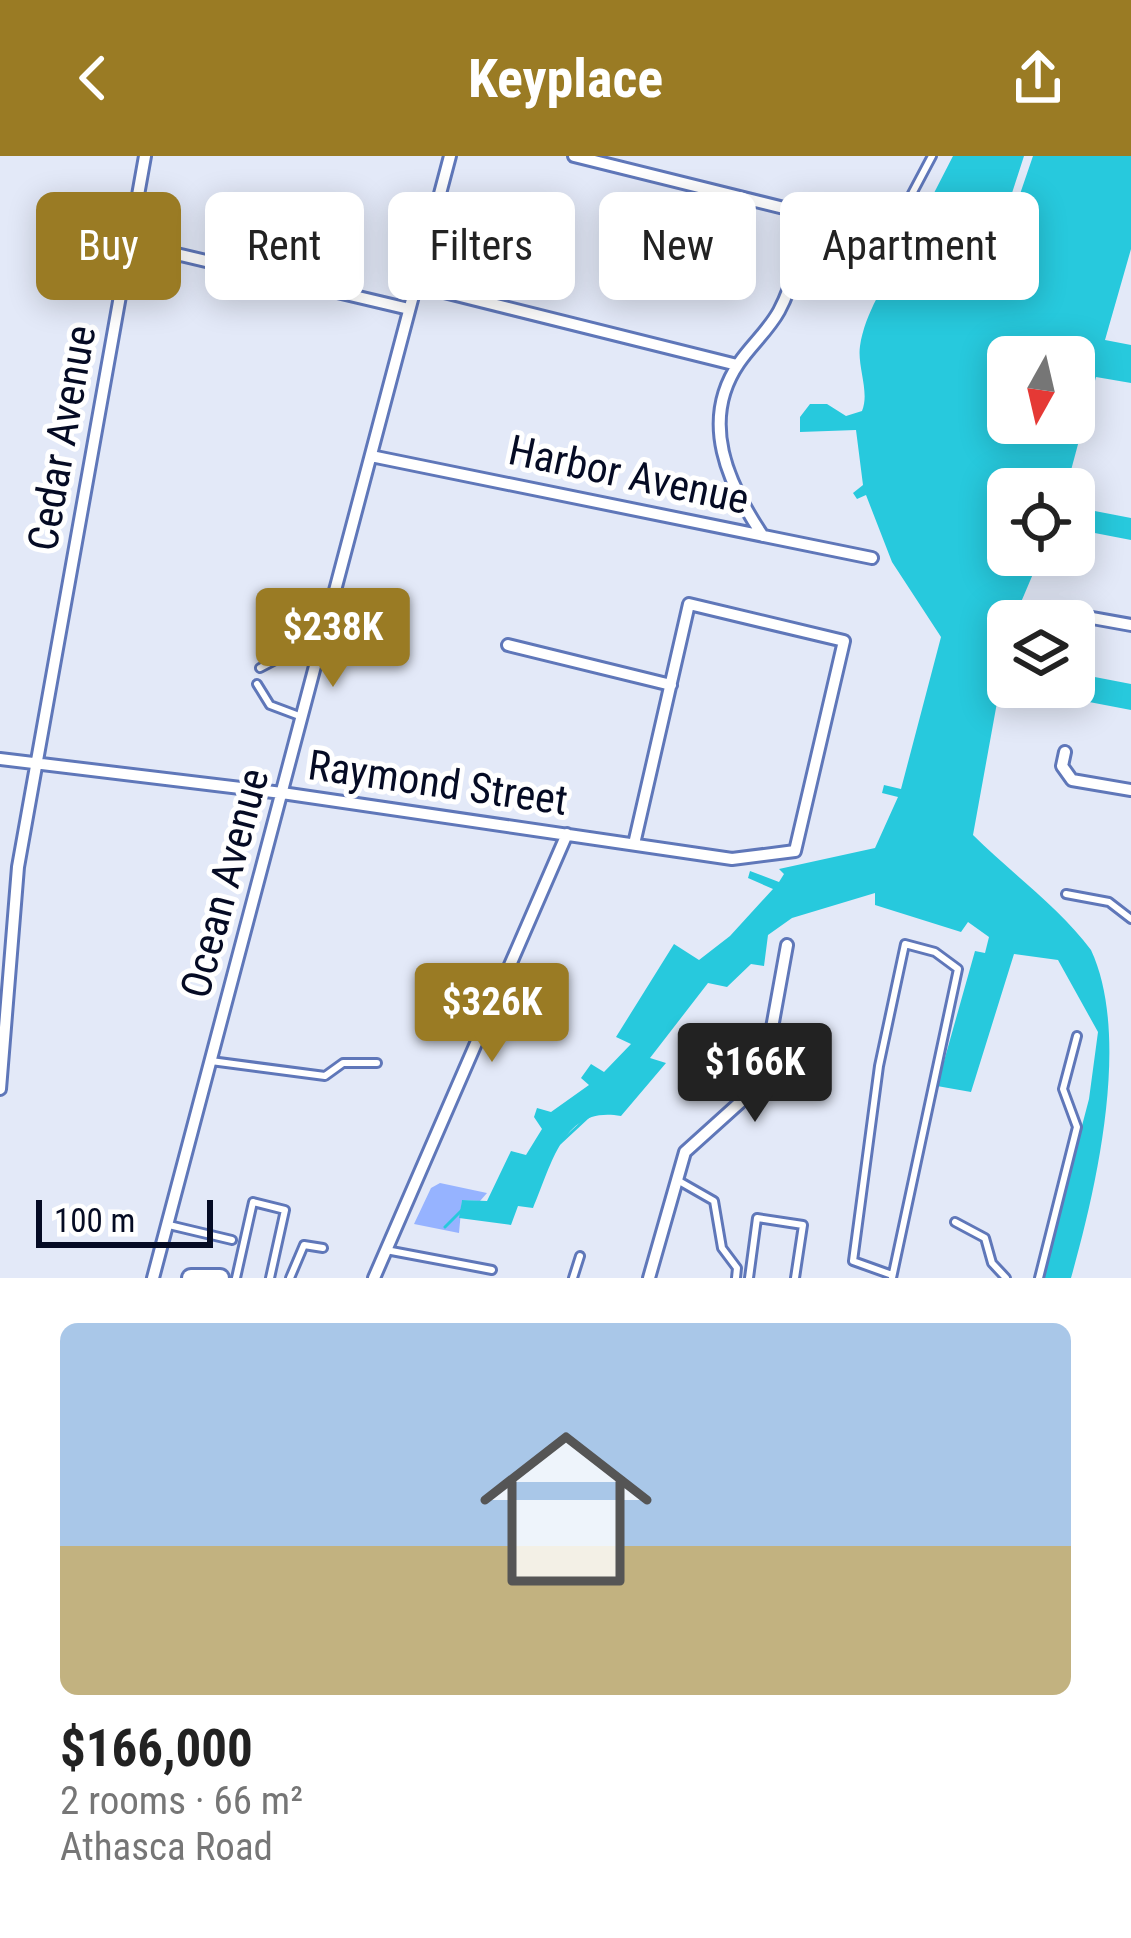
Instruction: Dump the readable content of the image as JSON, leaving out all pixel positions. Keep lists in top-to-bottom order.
{
  "streets": {
    "street": [
      "Cedar Avenue",
      "Harbor Avenue",
      "Raymond Street",
      "Ocean Avenue"
    ]
  },
  "crossings": [
    ["Cedar Avenue", "Raymond Street"],
    ["Harbor Avenue", "Ocean Avenue"],
    ["Raymond Street", "Ocean Avenue"]
  ],
  "scale_bar": "100 m",
  "north": "bottom",
  "page": {
    "header": "Keyplace",
    "chip": [
      "Buy",
      "Rent",
      "Filters",
      "New",
      "Apartment"
    ],
    "price": ["$238K", "$326K", "$166K"],
    "scale": "100 m",
    "list": [
      {
        "name": "$166,000",
        "note": "2 rooms · 66 m² · Athasca Road"
      }
    ]
  }
}
